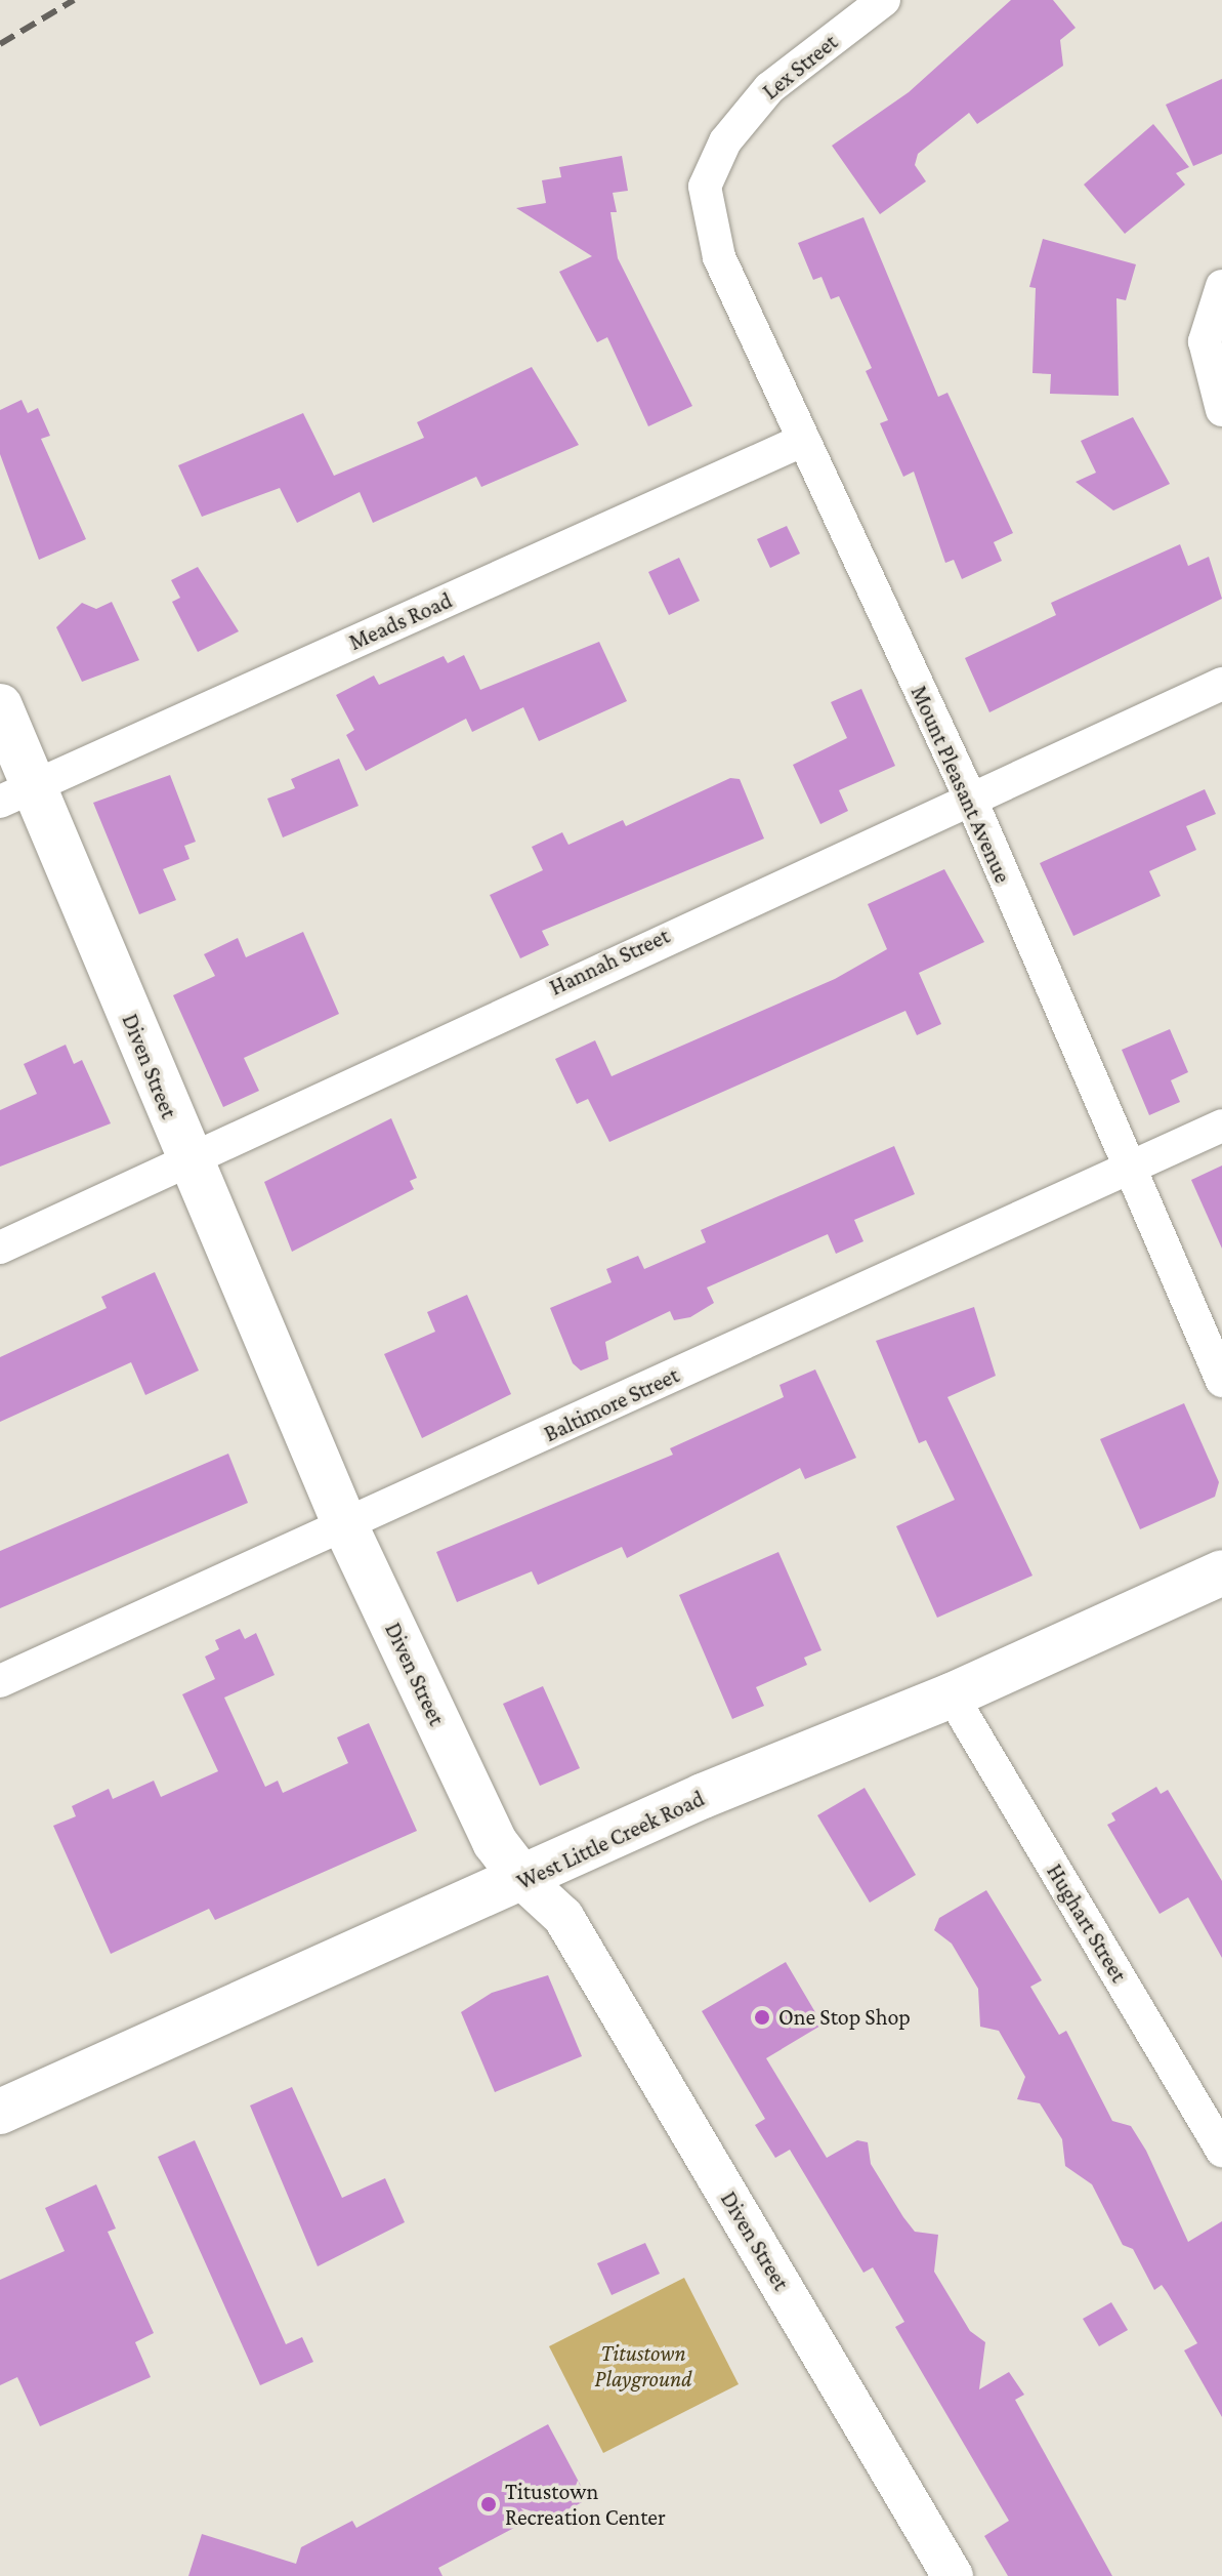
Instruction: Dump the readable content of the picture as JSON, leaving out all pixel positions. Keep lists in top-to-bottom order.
{
  "streets": {
    "main road": ["Diven Street", "West Little Creek Road"],
    "street": [
      "Lex Street",
      "Meads Road",
      "Mount Pleasant Avenue",
      "Hannah Street",
      "Baltimore Street",
      "Hughart Street"
    ]
  },
  "crossings": [
    ["Lex Street", "Mount Pleasant Avenue"],
    ["Meads Road", "Mount Pleasant Avenue"],
    ["Meads Road", "Diven Street"],
    ["Mount Pleasant Avenue", "Hannah Street"],
    ["Mount Pleasant Avenue", "Baltimore Street"],
    ["Hannah Street", "Diven Street"],
    ["Diven Street", "Baltimore Street"],
    ["Diven Street", "West Little Creek Road"],
    ["West Little Creek Road", "Hughart Street"]
  ],
  "parks": ["Titustown Playground"],
  "places": ["One Stop Shop", "Titustown Recreation Center"]
}
